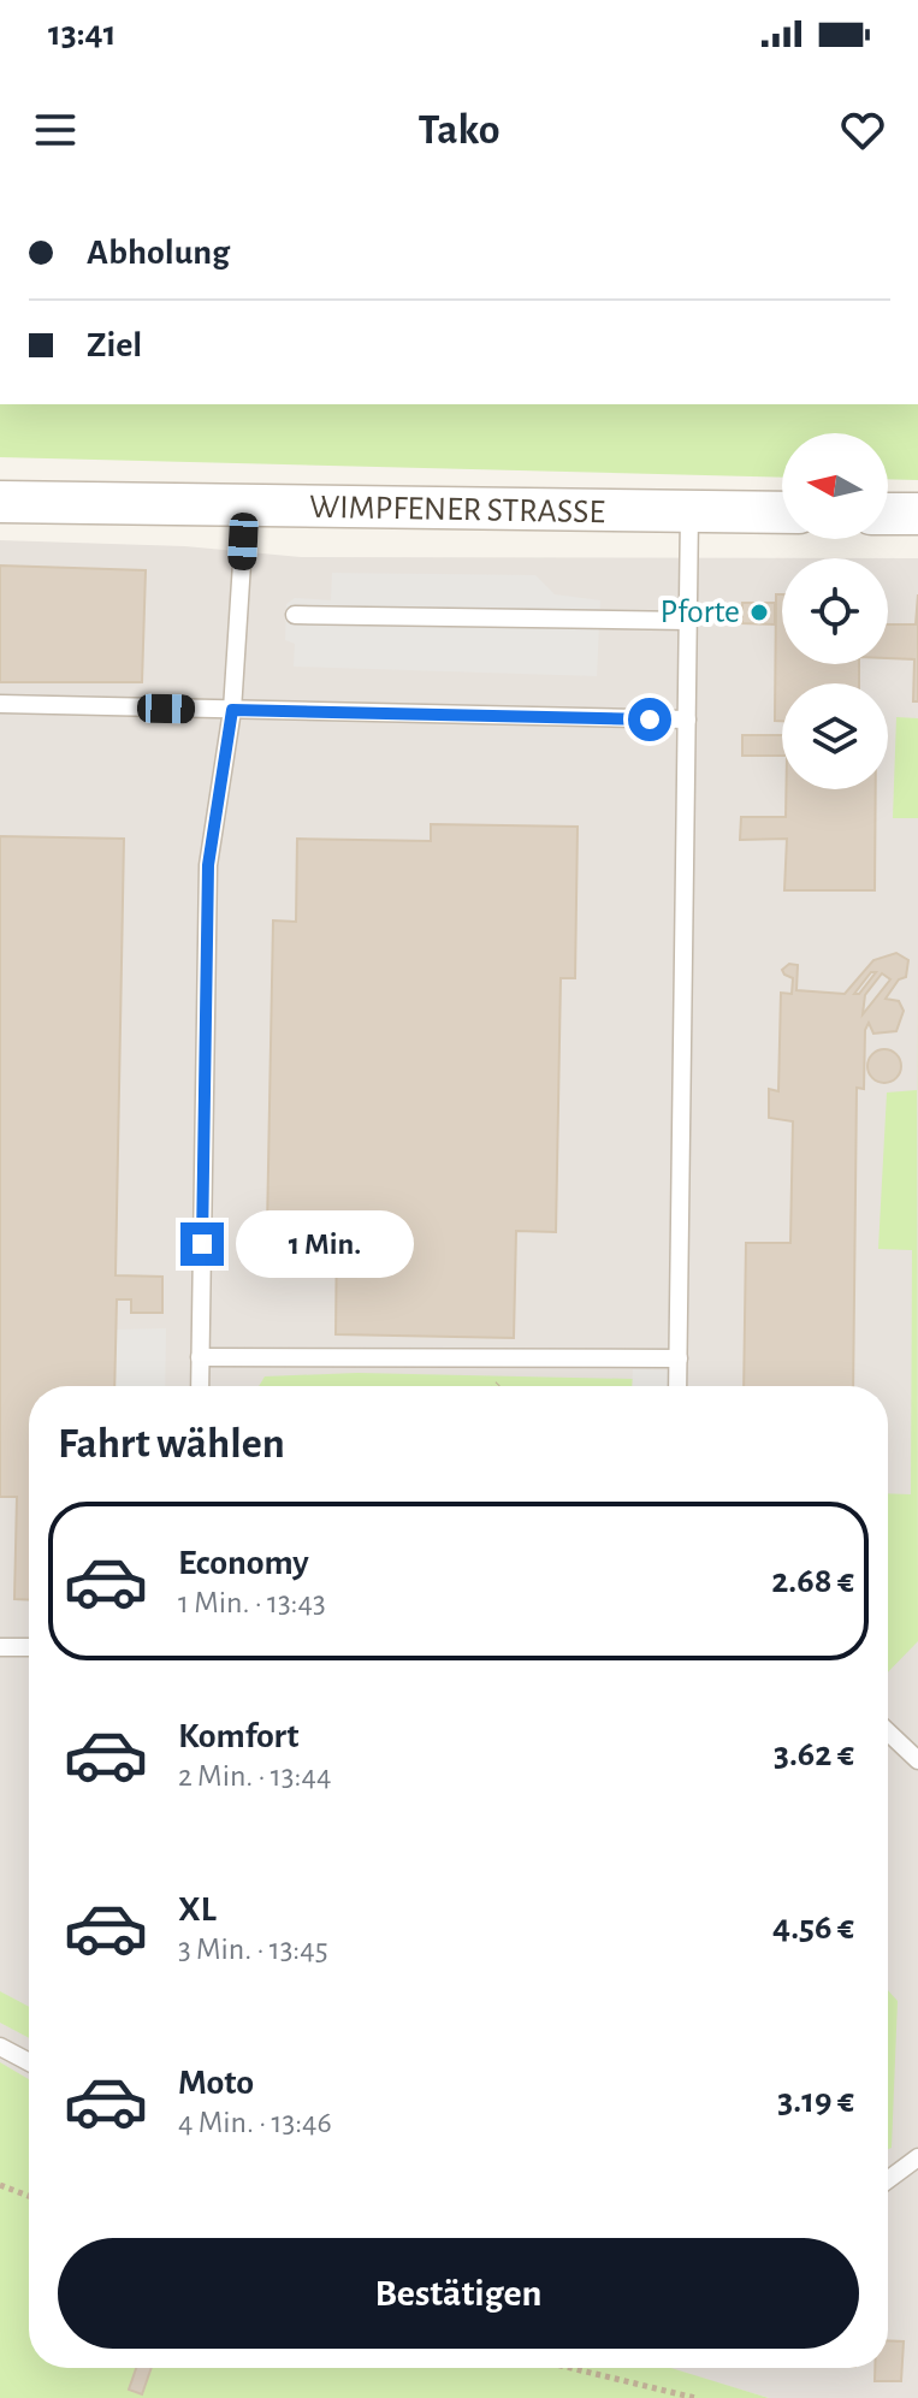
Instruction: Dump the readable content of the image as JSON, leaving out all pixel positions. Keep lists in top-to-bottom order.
{
  "streets": {
    "street": ["WIMPFENER STRASSE"]
  },
  "places": ["Pforte"],
  "north": "left",
  "page": {
    "status": "13:41",
    "header": "Tako",
    "banner": ["Abholung", "Ziel"],
    "bubble": "1 Min.",
    "heading": "Fahrt wählen",
    "list": [
      {
        "name": "Economy",
        "note": "1 Min. · 13:43",
        "value": "2.68 €"
      },
      {
        "name": "Komfort",
        "note": "2 Min. · 13:44",
        "value": "3.62 €"
      },
      {
        "name": "XL",
        "note": "3 Min. · 13:45",
        "value": "4.56 €"
      },
      {
        "name": "Moto",
        "note": "4 Min. · 13:46",
        "value": "3.19 €"
      }
    ],
    "buttons": "Bestätigen"
  }
}
